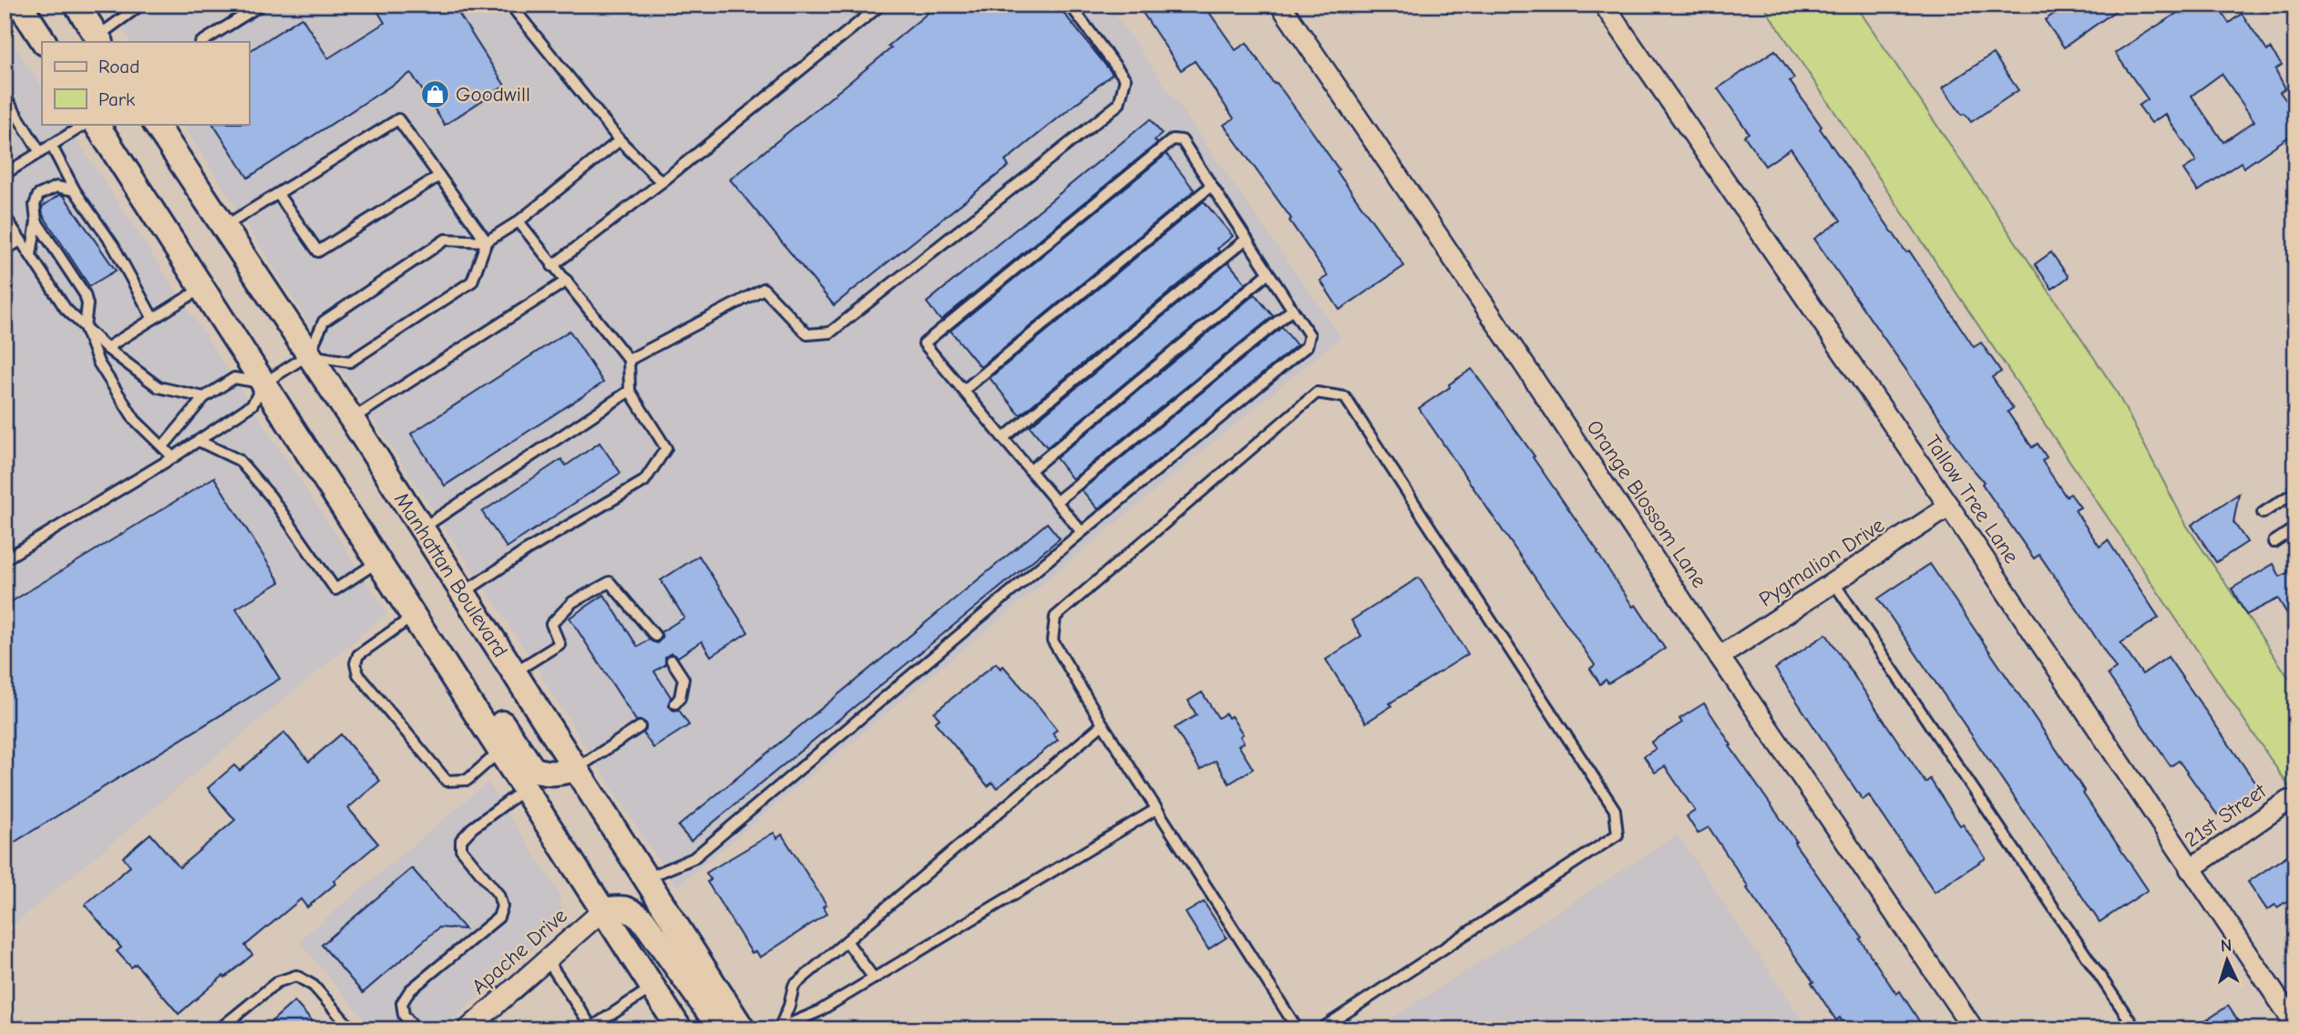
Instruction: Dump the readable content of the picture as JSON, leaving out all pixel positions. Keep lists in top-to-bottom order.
{
  "streets": {
    "street": [
      "Tallow Tree Lane",
      "Orange Blossom Lane",
      "Pygmalion Drive",
      "Manhattan Boulevard",
      "21st Street",
      "Apache Drive"
    ]
  },
  "crossings": [
    ["Tallow Tree Lane", "Pygmalion Drive"],
    ["Tallow Tree Lane", "21st Street"],
    ["Orange Blossom Lane", "Pygmalion Drive"]
  ],
  "places": {
    "shop": ["Goodwill"]
  },
  "legend": ["Road", "Park"],
  "north": "top"
}
